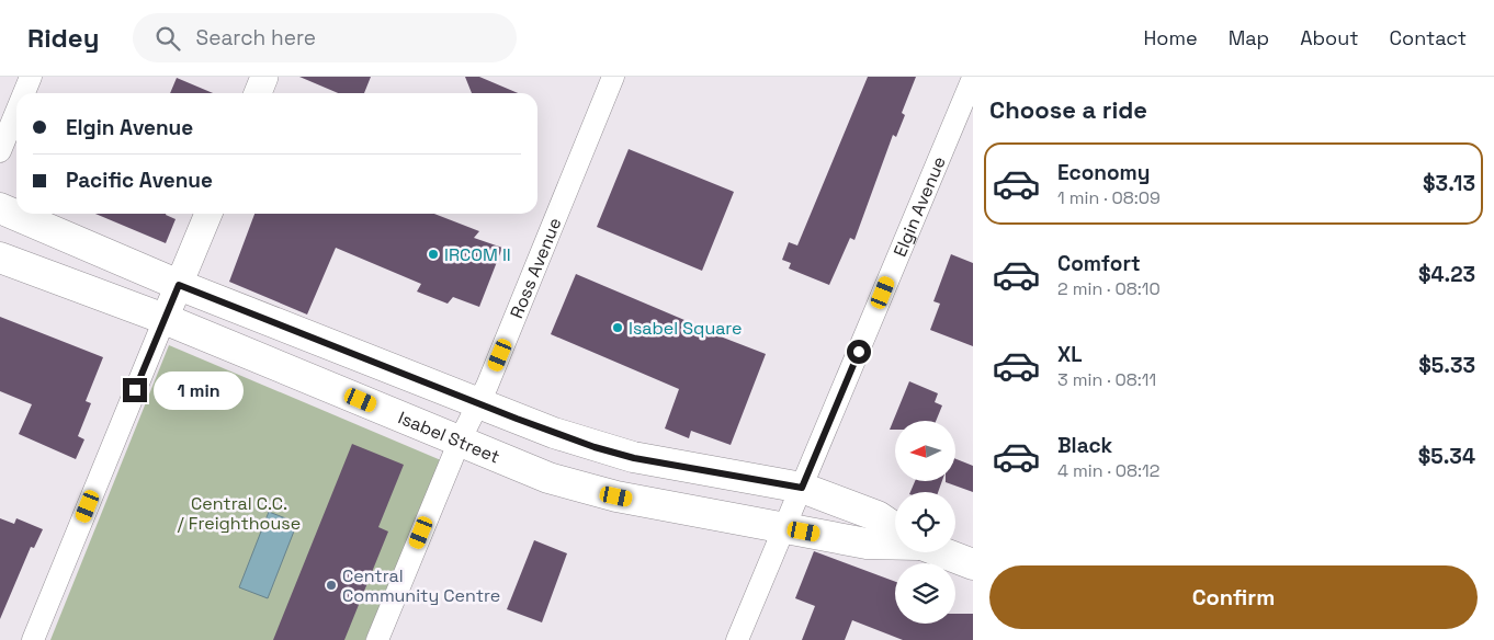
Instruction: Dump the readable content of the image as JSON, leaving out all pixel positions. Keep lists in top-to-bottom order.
{
  "streets": {
    "main road": ["Isabel Street"],
    "street": ["Elgin Avenue", "Ross Avenue"]
  },
  "crossings": [
    ["Elgin Avenue", "Isabel Street"],
    ["Ross Avenue", "Isabel Street"]
  ],
  "parks": ["Central C.C. / Freighthouse"],
  "places": ["IRCOM II", "Isabel Square", "Central Community Centre"],
  "north": "left",
  "page": {
    "header": "Ridey",
    "search": "Search here",
    "nav": [
      "Home",
      "Map",
      "About",
      "Contact"
    ],
    "heading": "Choose a ride",
    "banner": ["Elgin Avenue", "Pacific Avenue"],
    "list": [
      {
        "name": "Economy",
        "note": "1 min · 08:09",
        "value": "$3.13"
      },
      {
        "name": "Comfort",
        "note": "2 min · 08:10",
        "value": "$4.23"
      },
      {
        "name": "XL",
        "note": "3 min · 08:11",
        "value": "$5.33"
      },
      {
        "name": "Black",
        "note": "4 min · 08:12",
        "value": "$5.34"
      }
    ],
    "bubble": "1 min",
    "buttons": "Confirm"
  }
}
